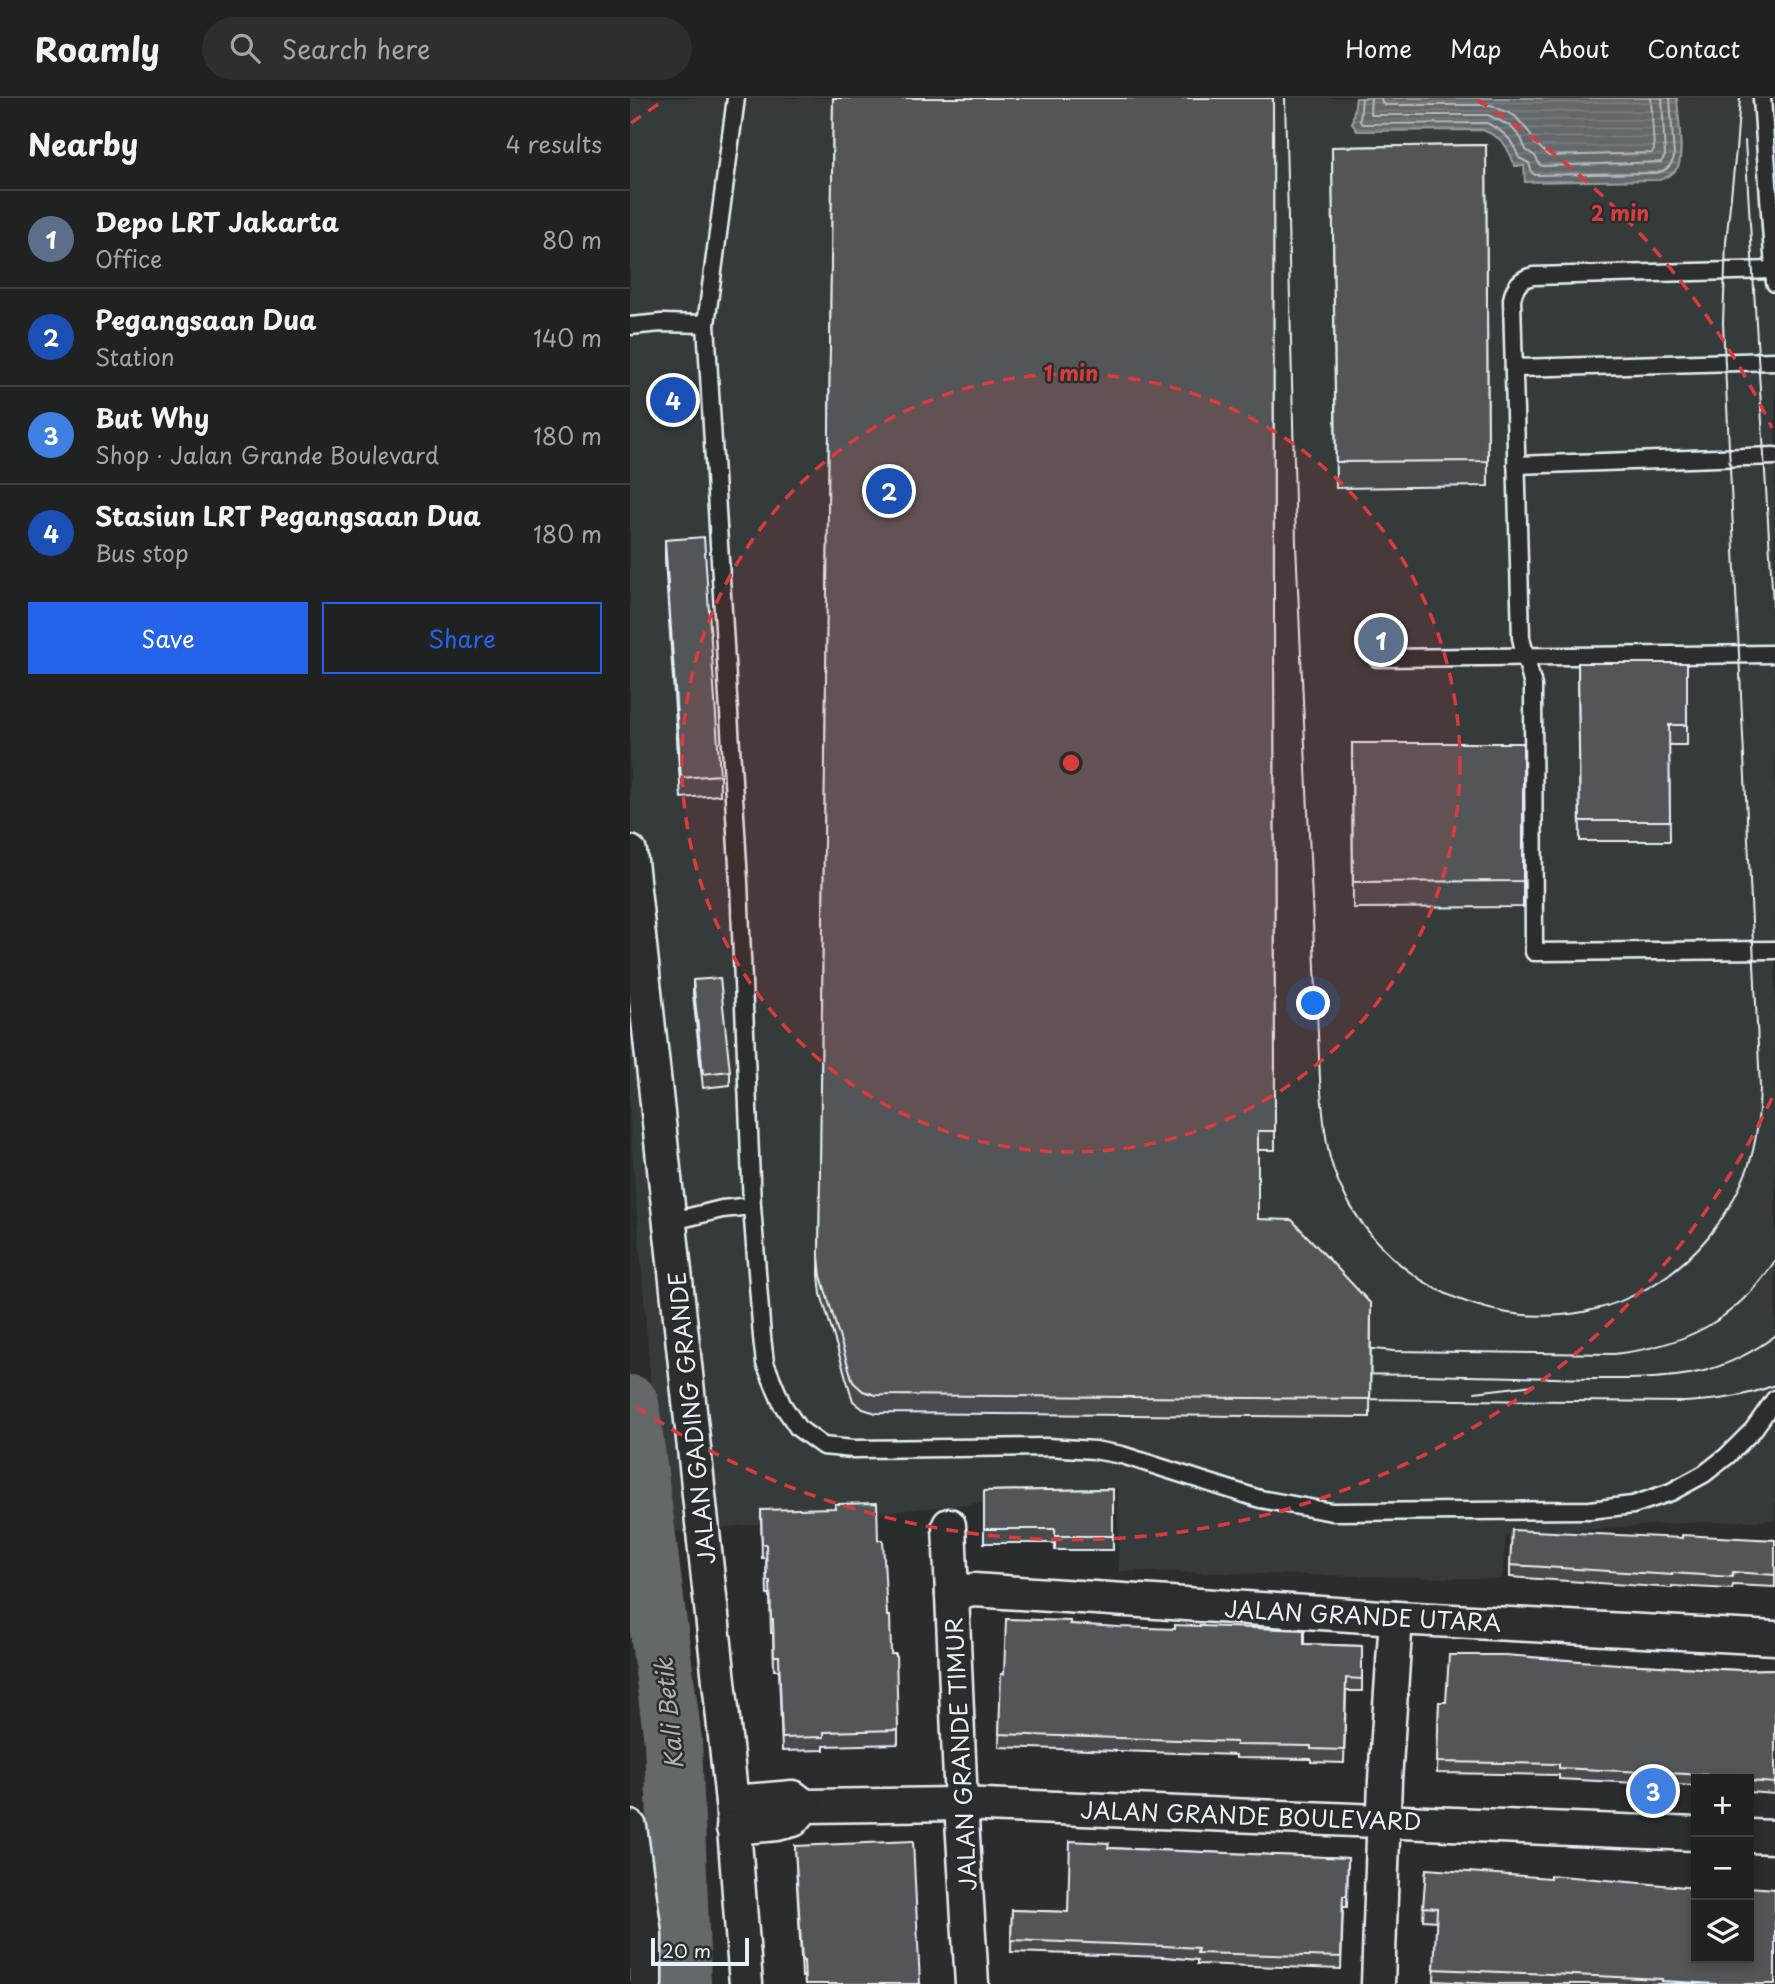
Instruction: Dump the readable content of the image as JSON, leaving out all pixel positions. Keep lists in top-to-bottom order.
{
  "streets": {
    "street": [
      "JALAN GADING GRANDE",
      "JALAN GRANDE UTARA",
      "JALAN GRANDE TIMUR",
      "JALAN GRANDE BOULEVARD"
    ]
  },
  "crossings": [
    ["JALAN GADING GRANDE", "JALAN GRANDE BOULEVARD"],
    ["JALAN GRANDE UTARA", "JALAN GRANDE TIMUR"],
    ["JALAN GRANDE TIMUR", "JALAN GRANDE BOULEVARD"]
  ],
  "water": ["Kali Betik"],
  "scale_bar": "20 m",
  "page": {
    "header": "Roamly",
    "search": "Search here",
    "nav": [
      "Home",
      "Map",
      "About",
      "Contact"
    ],
    "heading": ["Nearby", "4 results"],
    "list": [
      {
        "mark": "1",
        "name": "Depo LRT Jakarta",
        "note": "Office",
        "value": "80 m"
      },
      {
        "mark": "2",
        "name": "Pegangsaan Dua",
        "note": "Station",
        "value": "140 m"
      },
      {
        "mark": "3",
        "name": "But Why",
        "note": "Shop · Jalan Grande Boulevard",
        "value": "180 m"
      },
      {
        "mark": "4",
        "name": "Stasiun LRT Pegangsaan Dua",
        "note": "Bus stop",
        "value": "180 m"
      }
    ],
    "pins": [
      "4",
      "2",
      "1",
      "3"
    ],
    "buttons": ["Save", "Share"],
    "map_buttons": ["+", "−"],
    "scale": "20 m"
  },
  "rings": ["2 min", "1 min"]
}
